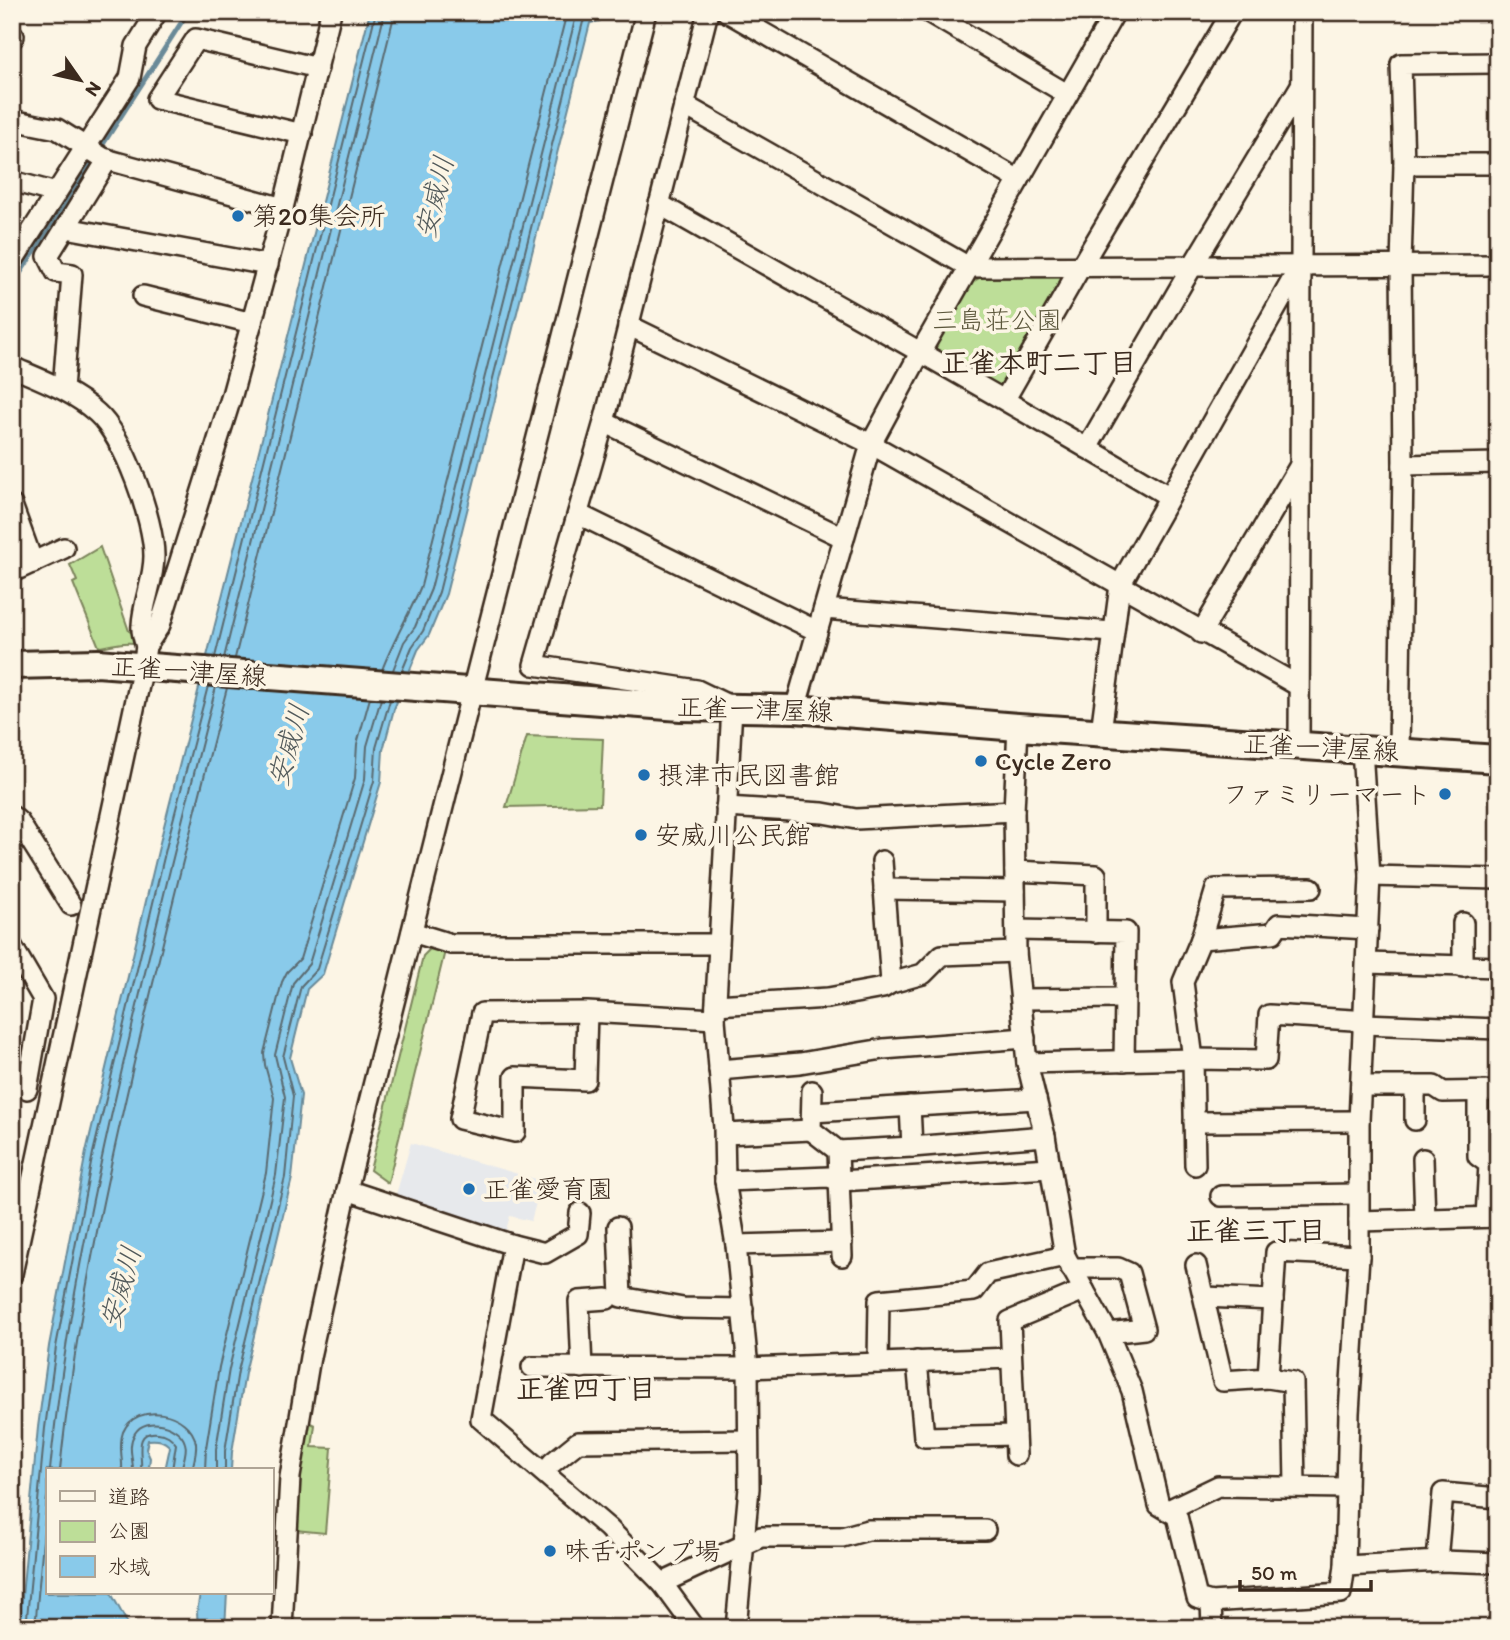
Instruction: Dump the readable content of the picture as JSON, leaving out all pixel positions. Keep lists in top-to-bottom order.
{
  "streets": {
    "main road": ["正雀一津屋線"]
  },
  "districts": ["正雀本町二丁目", "正雀三丁目", "正雀四丁目"],
  "water": ["安威川"],
  "parks": ["三島荘公園"],
  "places": [
    "第20集会所",
    "Cycle Zero",
    "摂津市民図書館",
    "ファミリーマート",
    "安威川公民館",
    "正雀愛育園",
    "味舌ポンプ場"
  ],
  "legend": ["道路", "公園", "水域"],
  "scale_bar": "50 m",
  "north": "bottom right"
}
